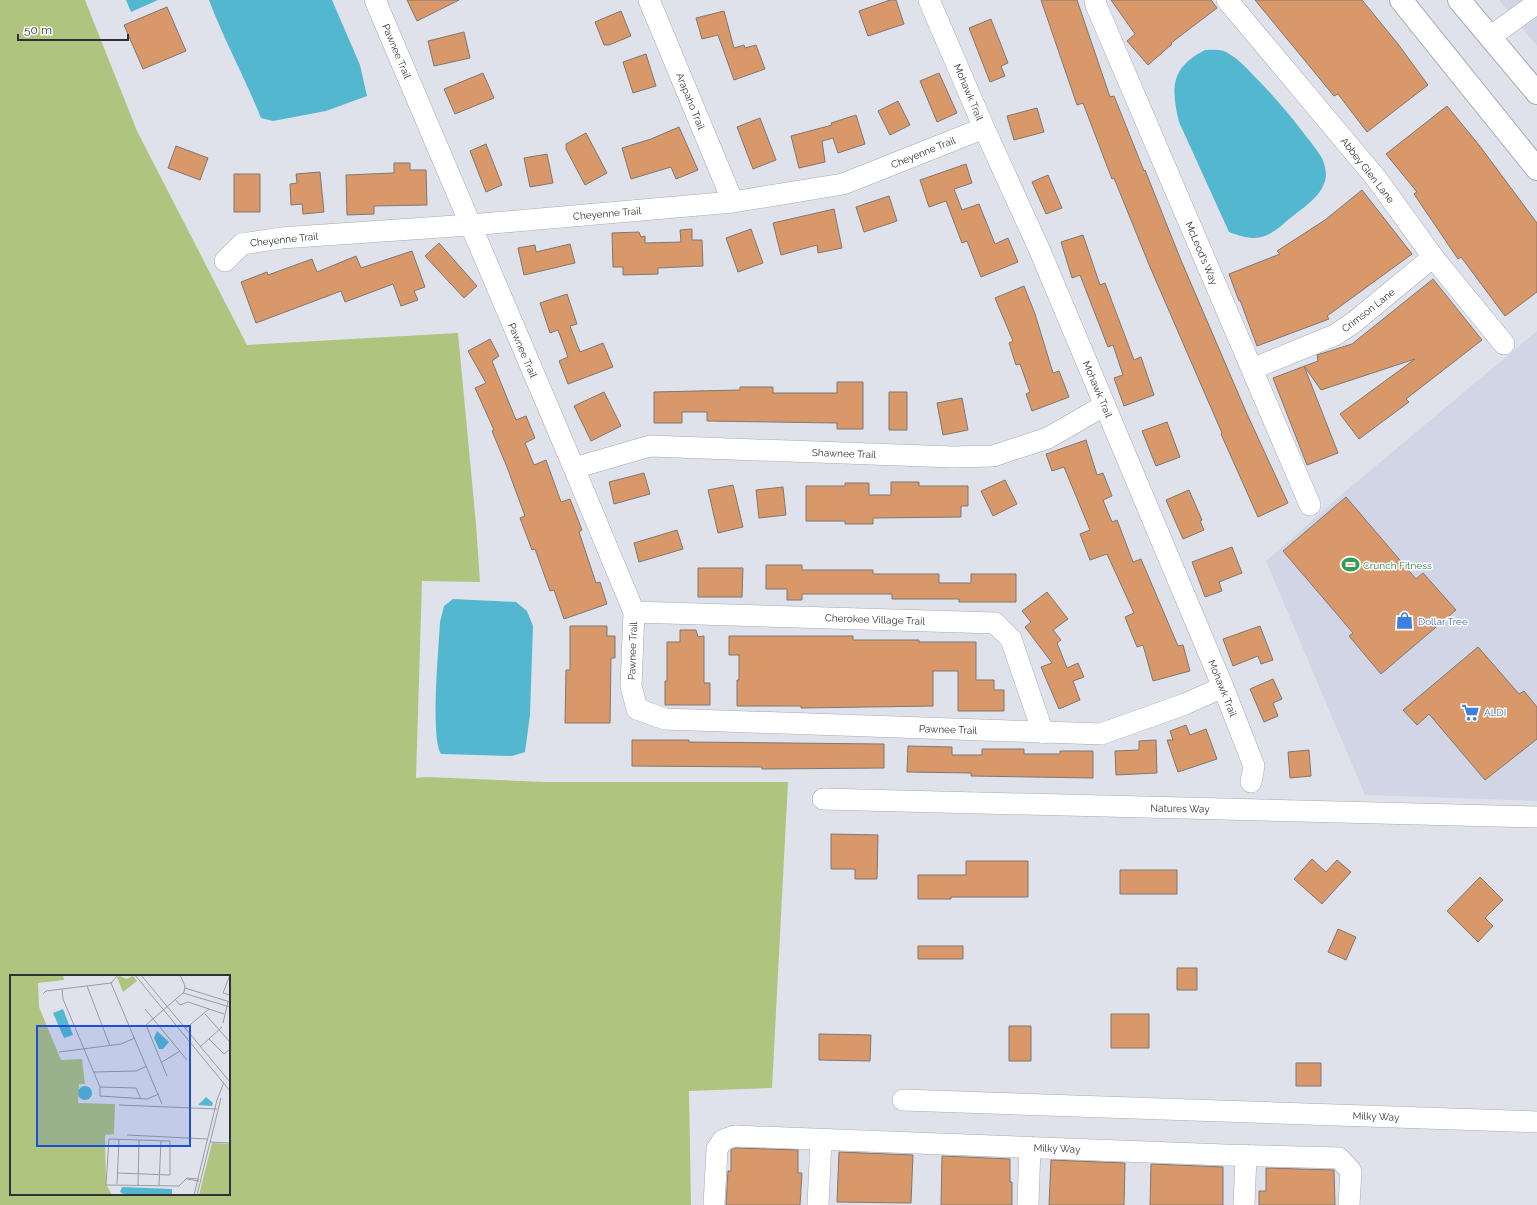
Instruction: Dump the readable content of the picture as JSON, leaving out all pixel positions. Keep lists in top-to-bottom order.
{
  "streets": {
    "street": [
      "Pawnee Trail",
      "Mohawk Trail",
      "Arapaho Trail",
      "Cheyenne Trail",
      "Abbey Glen Lane",
      "McLeod's Way",
      "Crimson Lane",
      "Shawnee Trail",
      "Cherokee Village Trail",
      "Natures Way",
      "Milky Way"
    ]
  },
  "crossings": [
    ["Pawnee Trail", "Mohawk Trail"],
    ["Pawnee Trail", "Cheyenne Trail"],
    ["Pawnee Trail", "Shawnee Trail"],
    ["Pawnee Trail", "Cherokee Village Trail"],
    ["Mohawk Trail", "Cheyenne Trail"],
    ["Mohawk Trail", "Shawnee Trail"],
    ["Arapaho Trail", "Cheyenne Trail"],
    ["Abbey Glen Lane", "Crimson Lane"],
    ["McLeod's Way", "Crimson Lane"]
  ],
  "places": {
    "sports": ["Crunch Fitness"],
    "shop": ["Dollar Tree"],
    "supermarket": ["ALDI"]
  },
  "scale_bar": "50 m"
}
